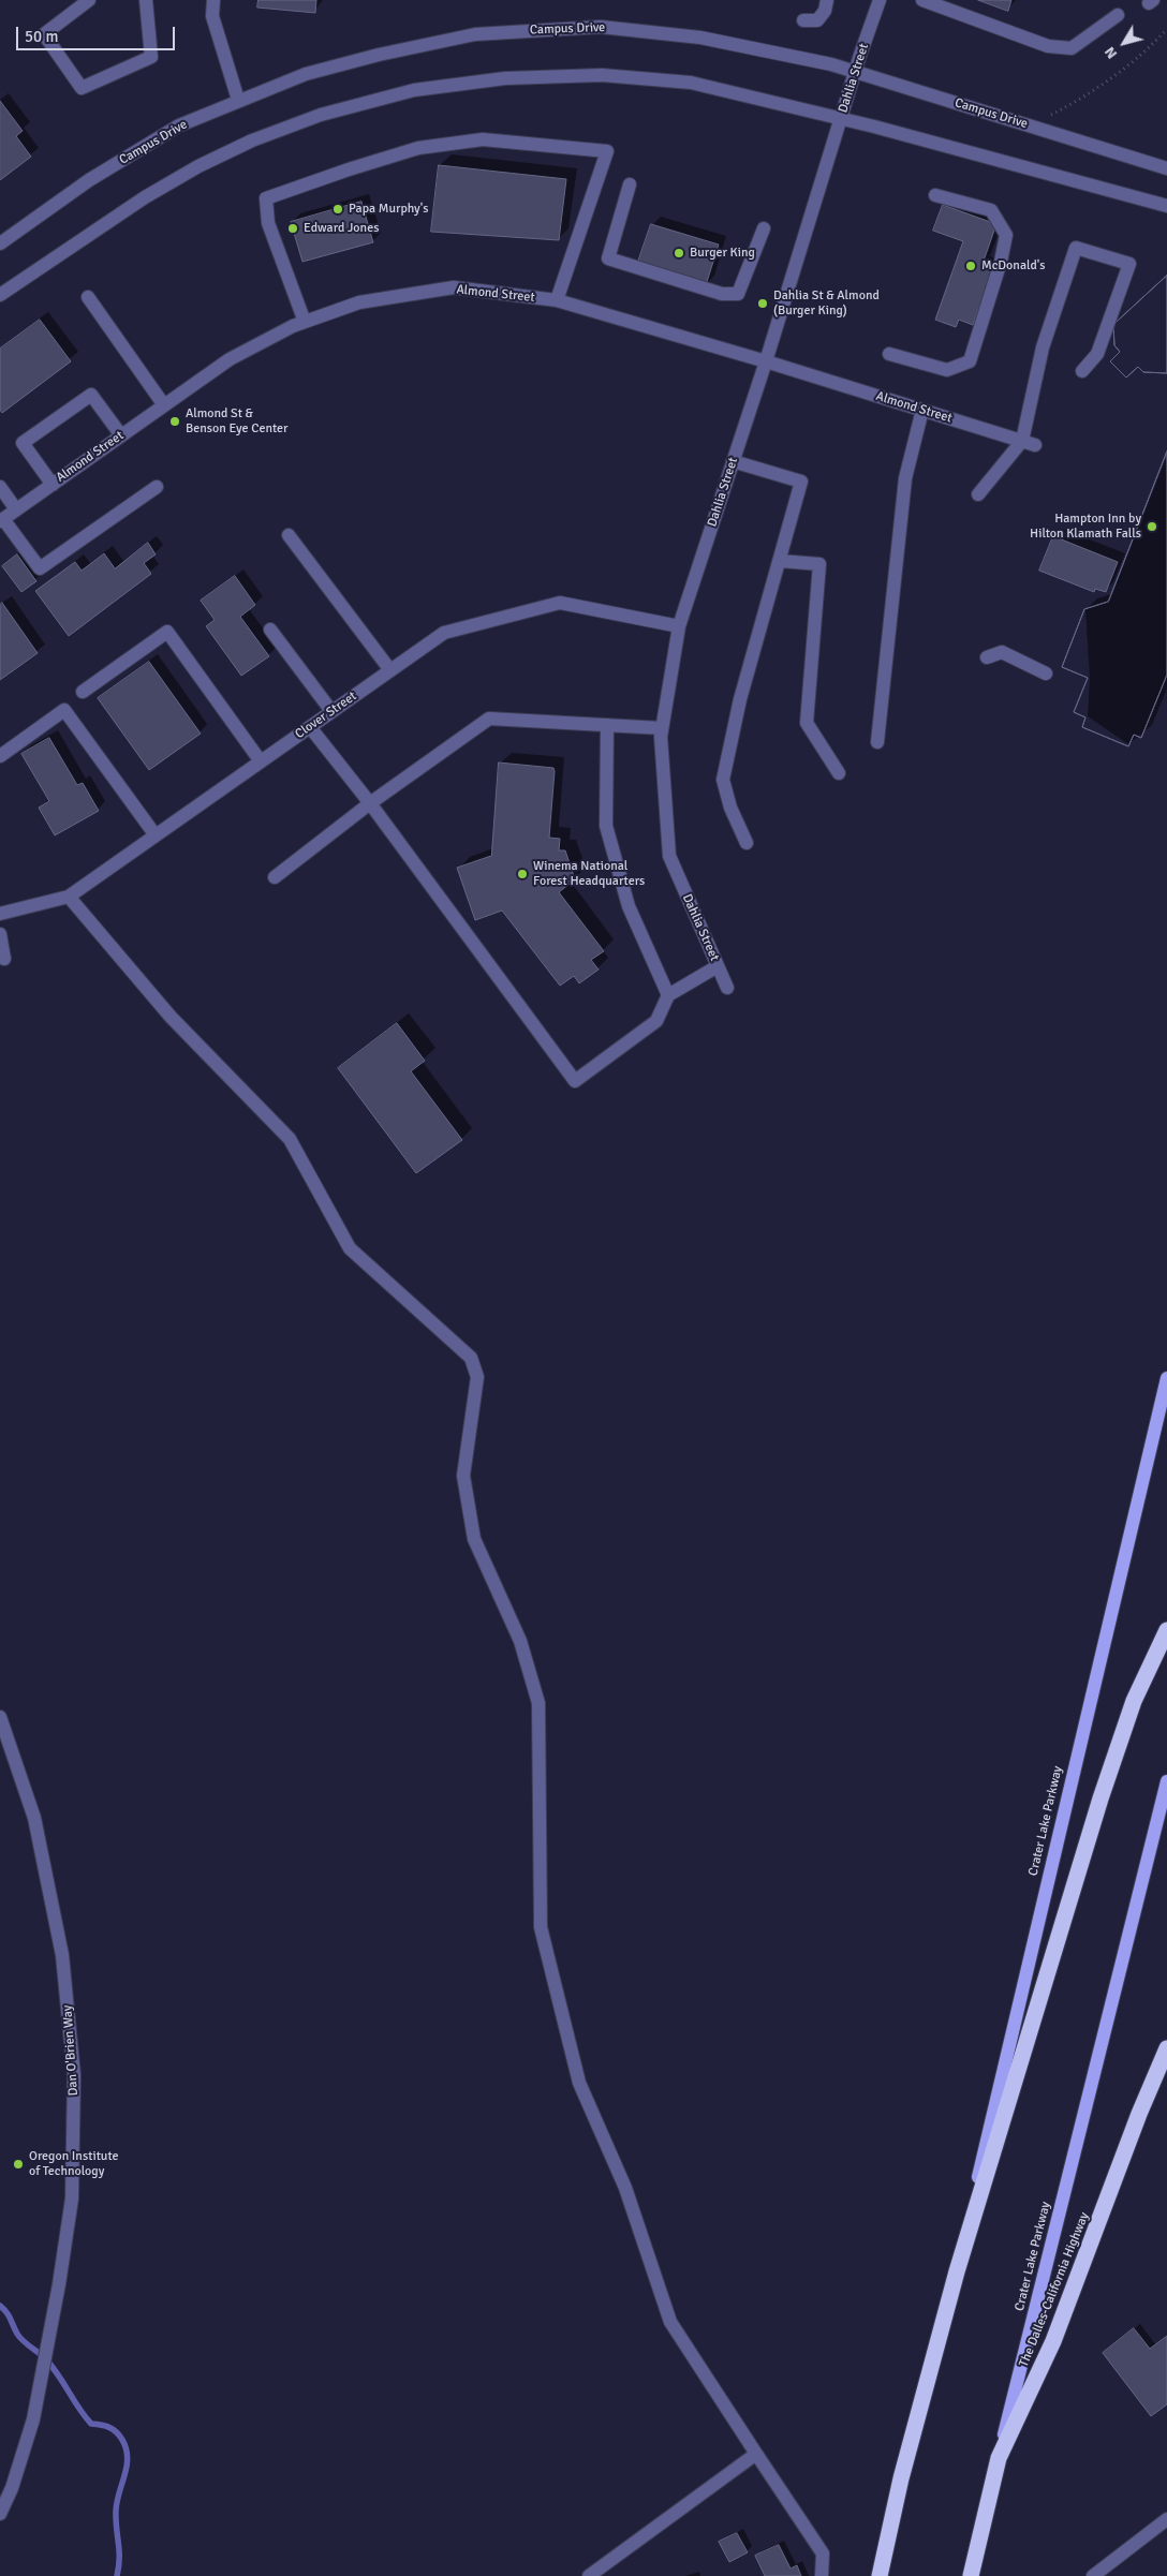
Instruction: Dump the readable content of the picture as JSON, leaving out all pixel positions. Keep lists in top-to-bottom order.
{
  "streets": {
    "highway": ["The Dalles-California Highway"],
    "main road": ["Crater Lake Parkway"],
    "street": [
      "Campus Drive",
      "Dahlia Street",
      "Almond Street",
      "Clover Street",
      "Dan O'Brien Way"
    ]
  },
  "crossings": [
    ["Campus Drive", "Dahlia Street"],
    ["Dahlia Street", "Almond Street"],
    ["Dahlia Street", "Clover Street"],
    ["Crater Lake Parkway", "The Dalles-California Highway"]
  ],
  "places": [
    "Papa Murphy's",
    "Edward Jones",
    "Burger King",
    "McDonald's",
    "Dahlia St & Almond (Burger King)",
    "Almond St & Benson Eye Center",
    "Hampton Inn by Hilton Klamath Falls",
    "Winema National Forest Headquarters",
    "Oregon Institute of Technology"
  ],
  "scale_bar": "50 m",
  "north": "bottom left"
}
